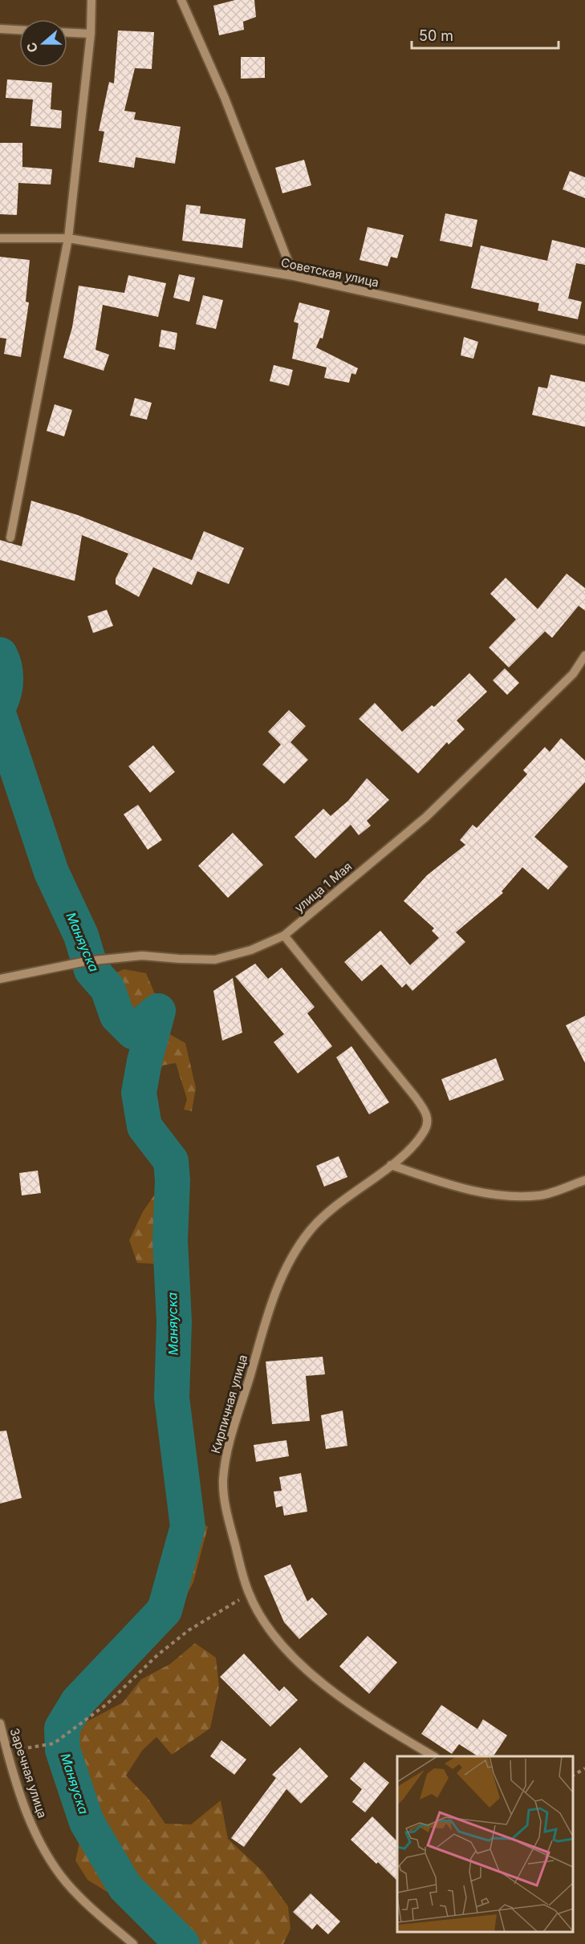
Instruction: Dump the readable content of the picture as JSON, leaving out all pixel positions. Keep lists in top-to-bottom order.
{
  "streets": {
    "street": [
      "Советская улица",
      "улица 1 Мая",
      "Кирпичная улица",
      "Заречная улица"
    ]
  },
  "crossings": [
    ["улица 1 Мая", "Кирпичная улица"]
  ],
  "water": ["Маняуска"],
  "scale_bar": "50 m",
  "north": "left"
}
